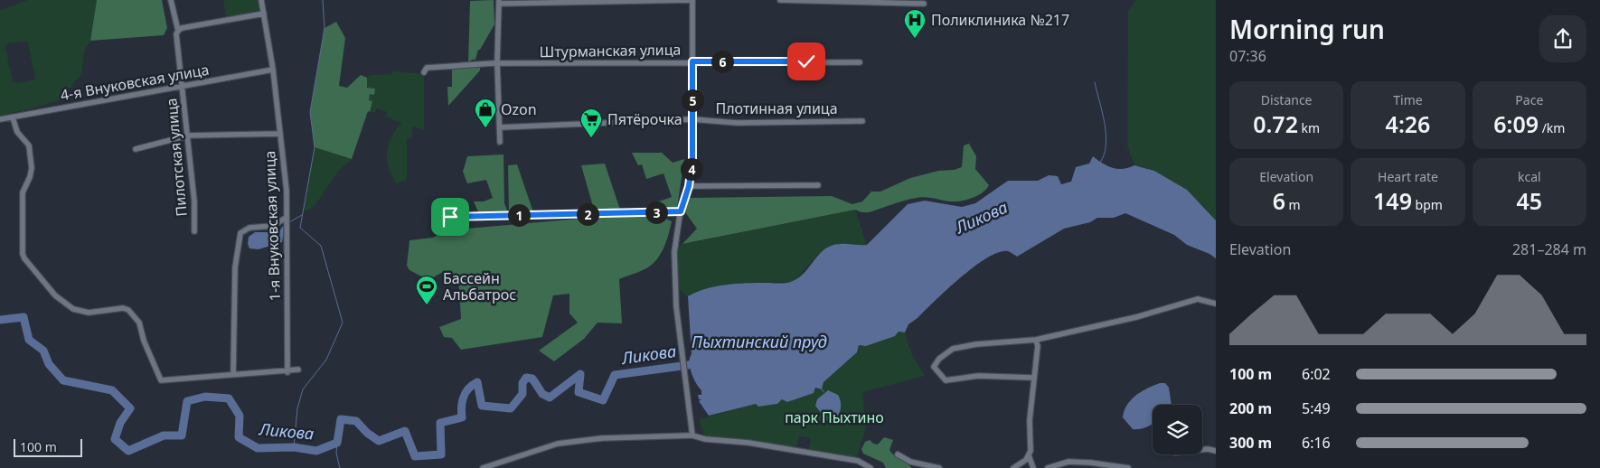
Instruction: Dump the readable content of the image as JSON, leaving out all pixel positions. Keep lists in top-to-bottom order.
{
  "streets": {
    "street": [
      "Штурманская улица",
      "4-я Внуковская улица",
      "Плотинная улица",
      "Пилотская улица",
      "1-я Внуковская улица"
    ]
  },
  "crossings": [
    ["4-я Внуковская улица", "Пилотская улица"],
    ["4-я Внуковская улица", "1-я Внуковская улица"]
  ],
  "water": ["Ликова", "Пыхтинский пруд"],
  "parks": ["парк Пыхтино"],
  "places": {
    "hospital": ["Поликлиника №217"],
    "shop": ["Ozon"],
    "supermarket": ["Пятёрочка"],
    "sports": ["Бассейн Альбатрос"]
  },
  "scale_bar": "100 m",
  "page": {
    "heading": ["Morning run", "07:36"],
    "pins": [
      "6",
      "5",
      "4",
      "3",
      "2",
      "1"
    ],
    "stats": [
      ["Distance", "0.72 km"],
      ["Time", "4:26"],
      ["Pace", "6:09 /km"],
      ["Elevation", "6 m"],
      ["Heart rate", "149 bpm"],
      ["kcal", "45"]
    ],
    "chart": ["Elevation", "281–284 m"],
    "list": [
      {
        "name": "100 m",
        "note": "6:02"
      },
      {
        "name": "200 m",
        "note": "5:49"
      },
      {
        "name": "300 m",
        "note": "6:16"
      }
    ],
    "scale": "100 m"
  }
}
